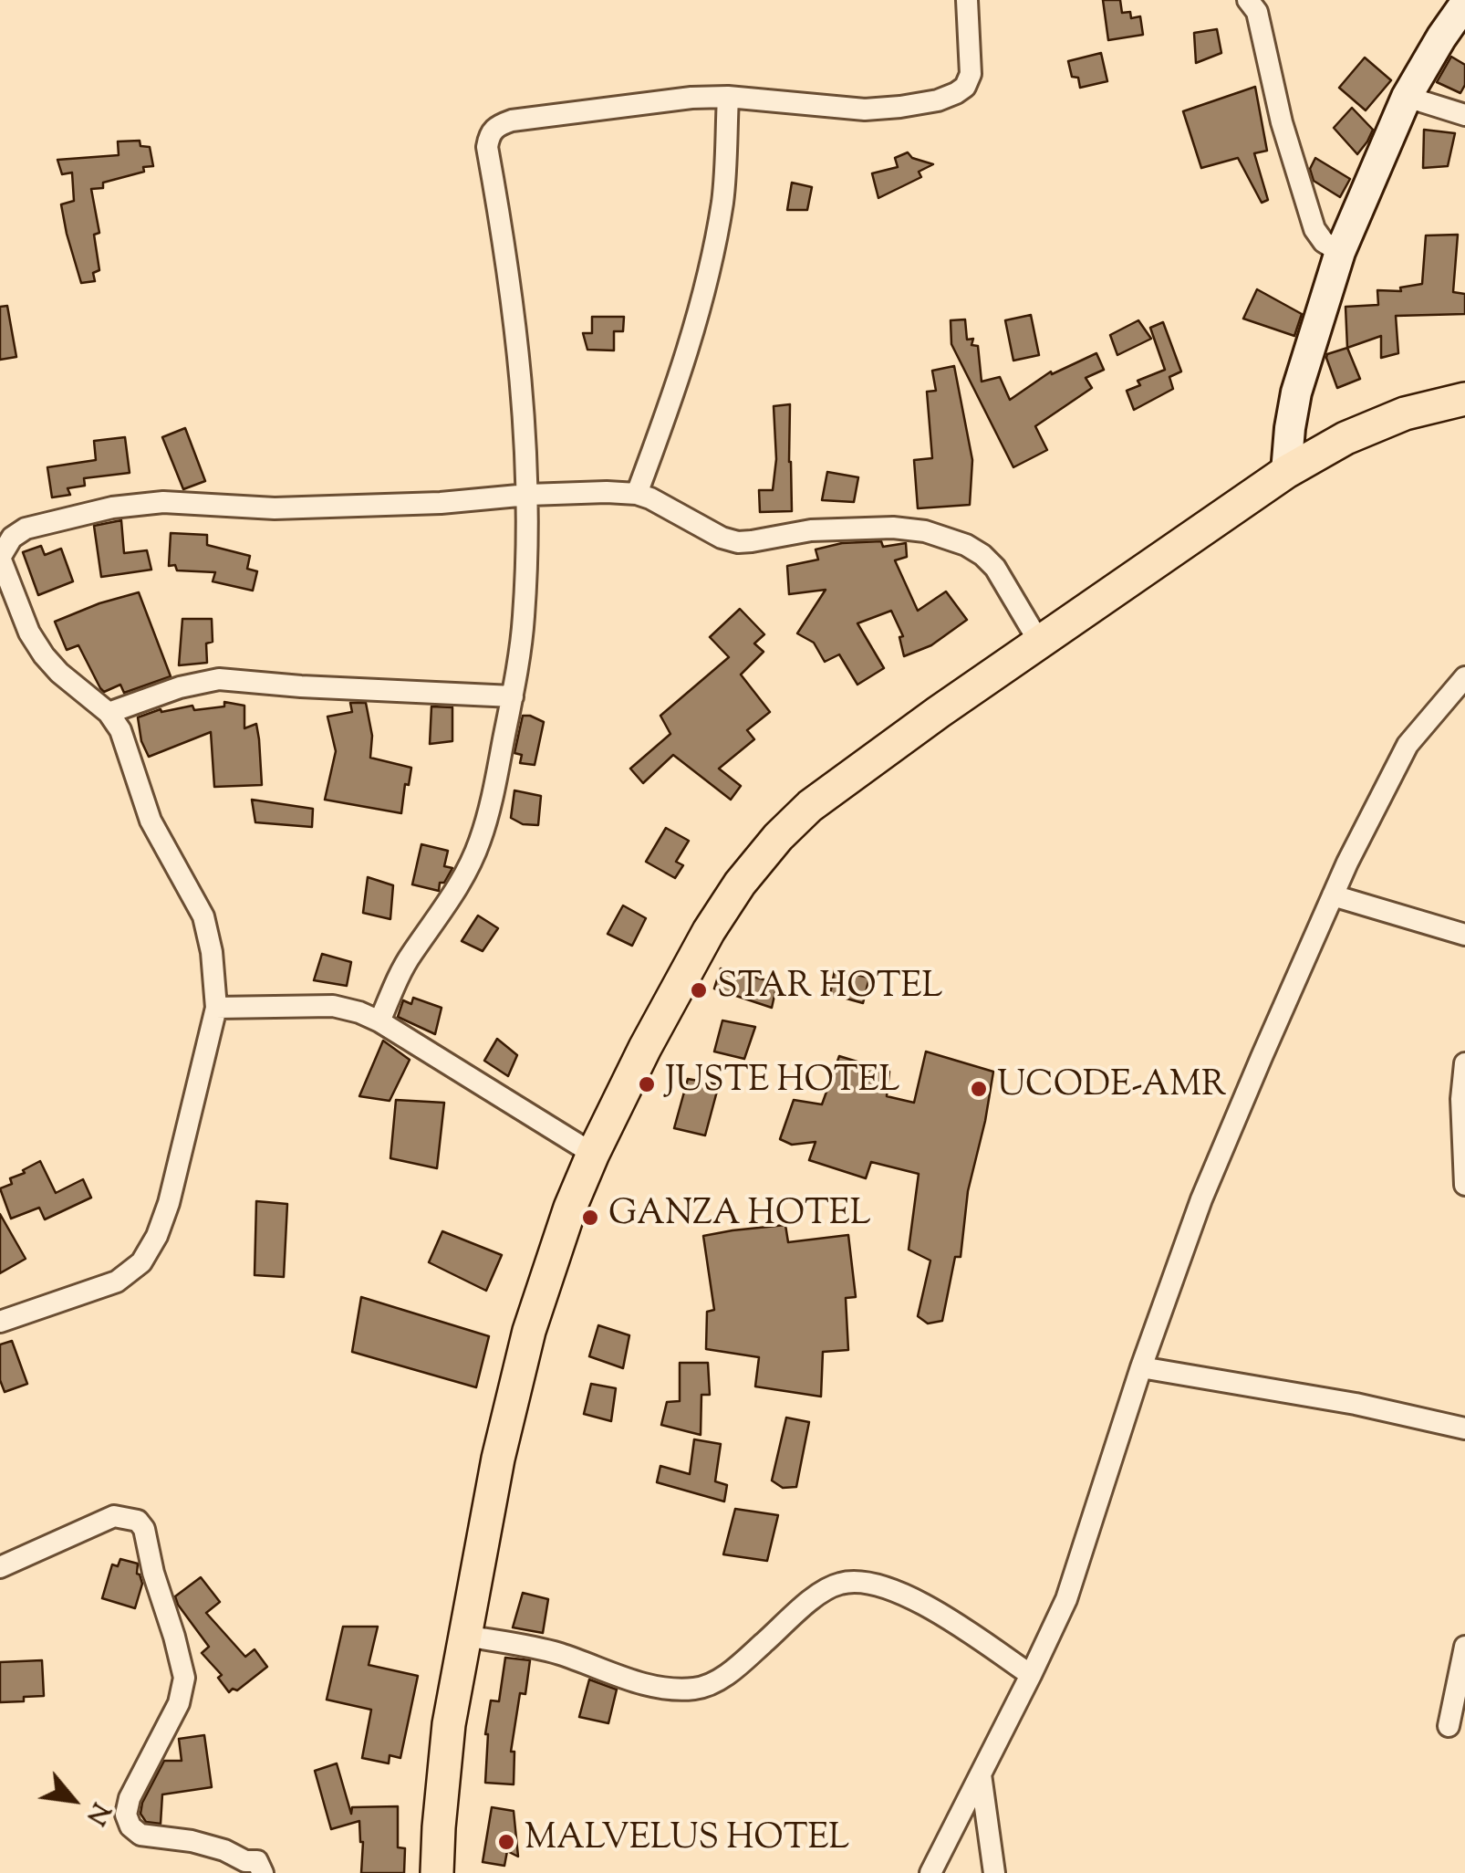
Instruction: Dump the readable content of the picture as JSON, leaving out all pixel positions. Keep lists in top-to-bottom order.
{
  "places": [
    "STAR HOTEL",
    "JUSTE HOTEL",
    "UCODE-AMR",
    "GANZA HOTEL",
    "MALVELUS HOTEL"
  ],
  "north": "bottom right"
}
